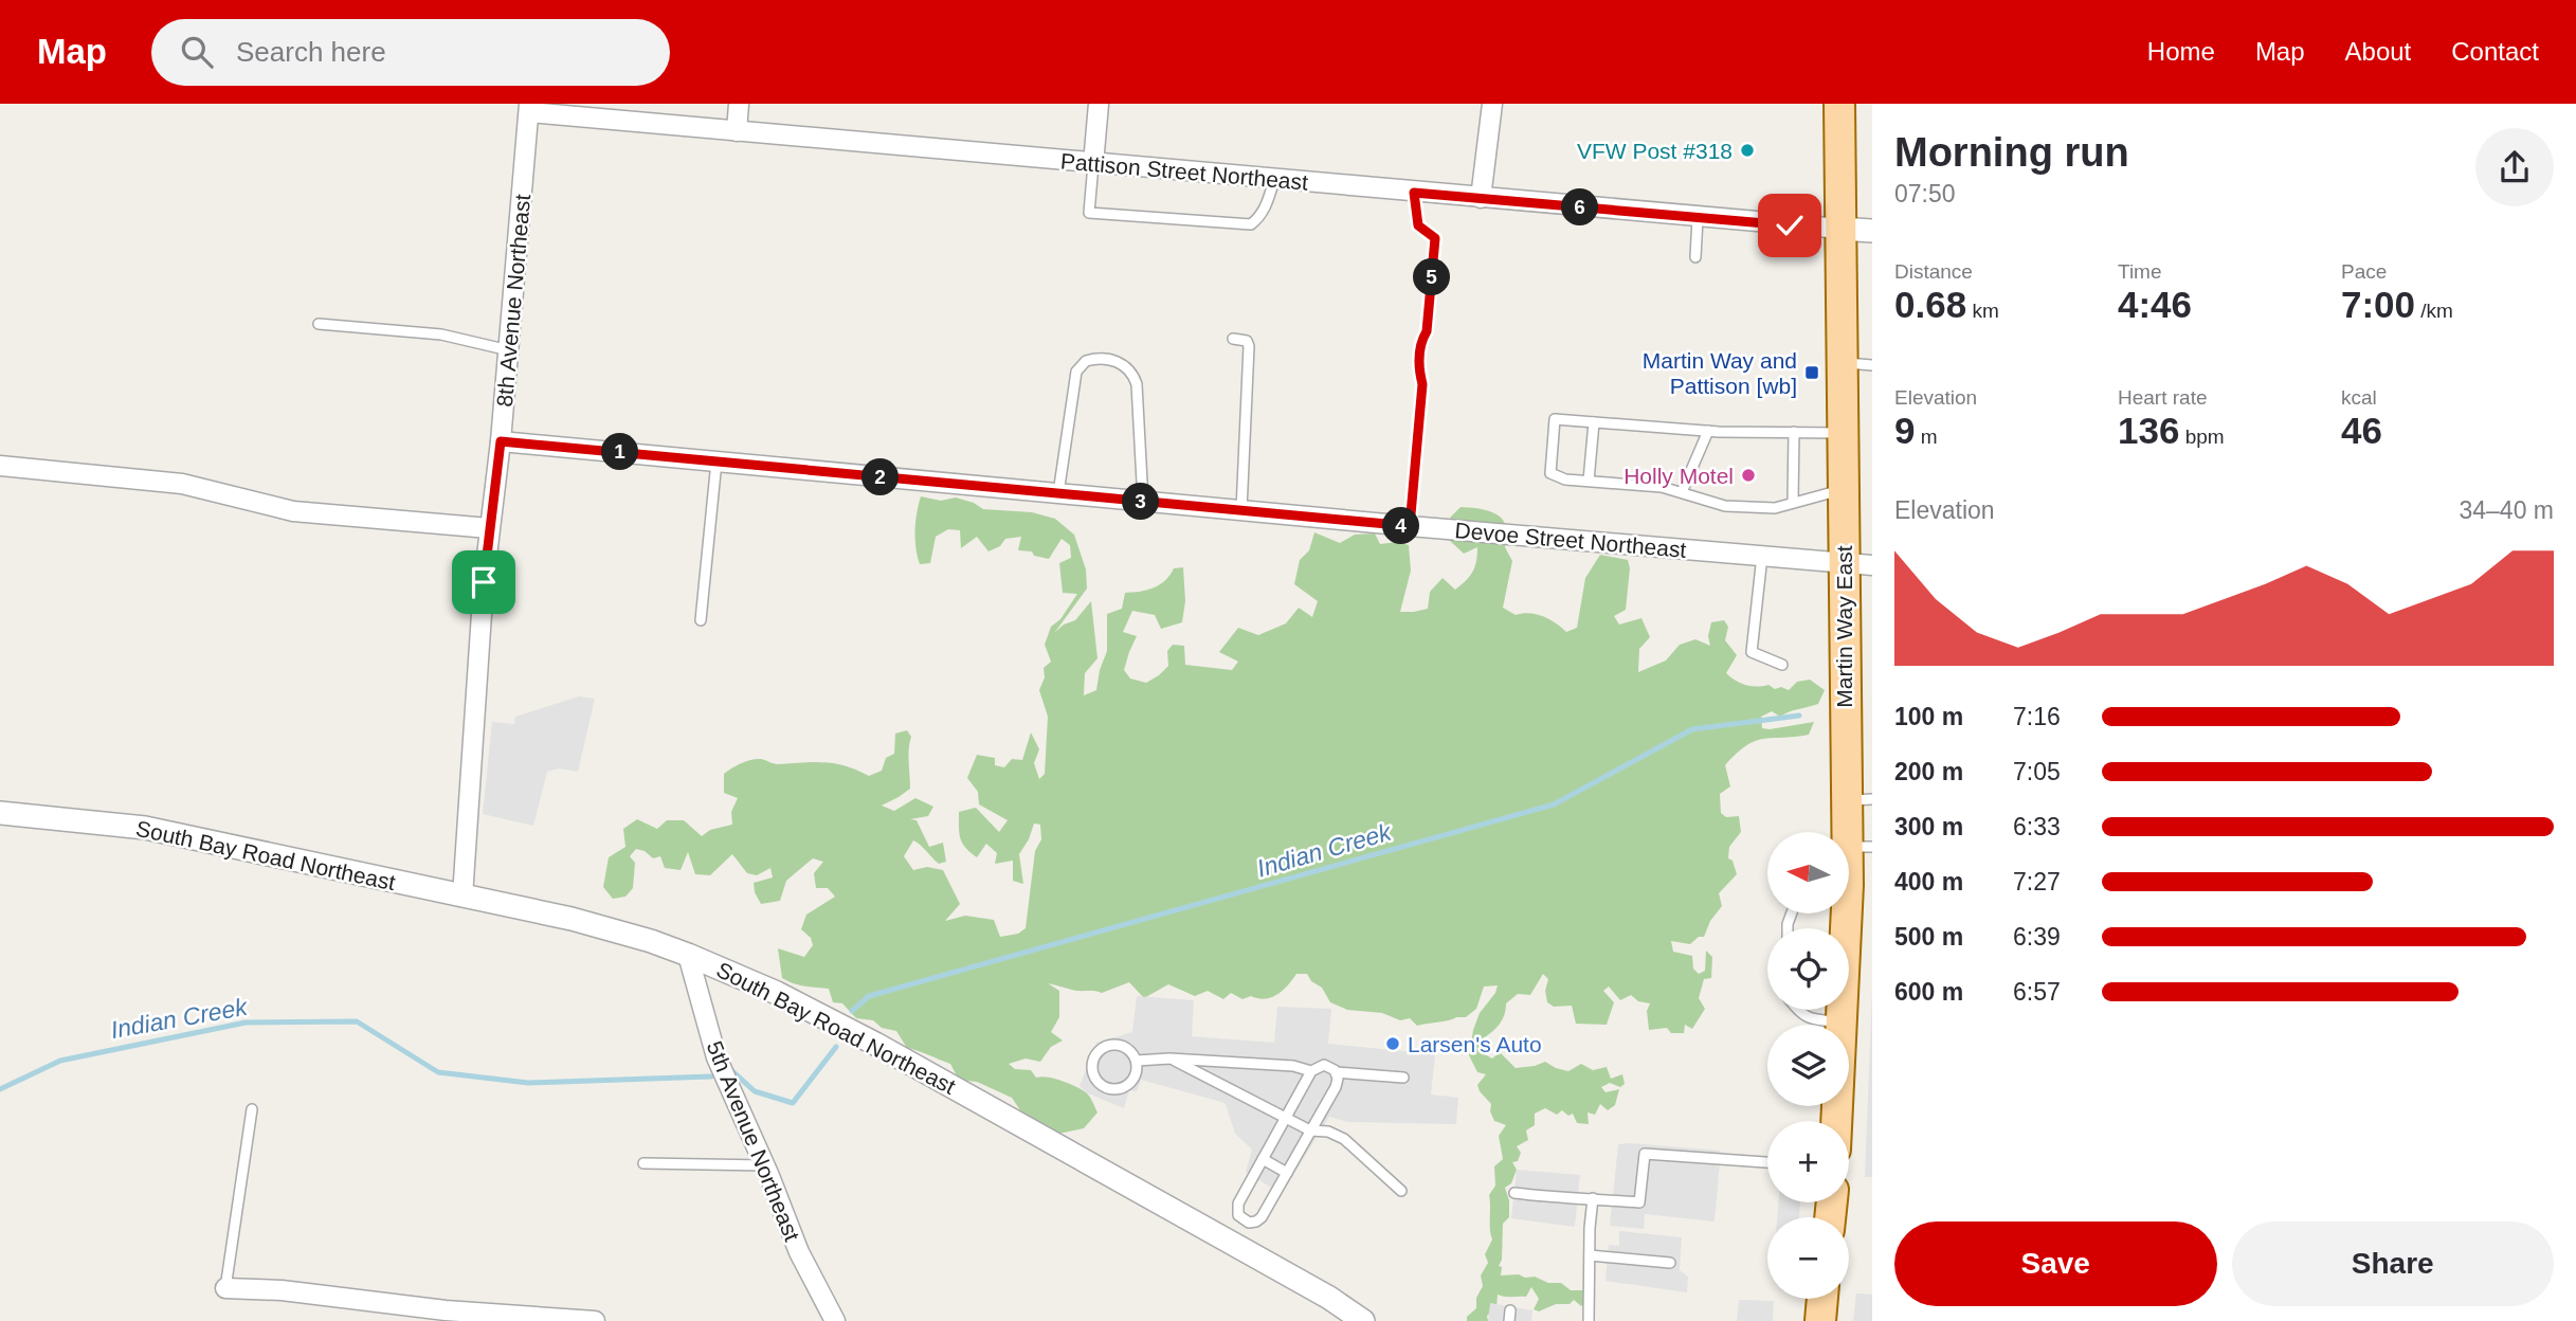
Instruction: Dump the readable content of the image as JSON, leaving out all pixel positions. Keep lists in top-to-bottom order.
{
  "streets": {
    "main road": ["Martin Way East"],
    "street": [
      "Pattison Street Northeast",
      "8th Avenue Northeast",
      "Devoe Street Northeast",
      "South Bay Road Northeast",
      "5th Avenue Northeast"
    ]
  },
  "crossings": [
    ["Pattison Street Northeast", "8th Avenue Northeast"],
    ["Pattison Street Northeast", "Martin Way East"],
    ["8th Avenue Northeast", "Devoe Street Northeast"],
    ["8th Avenue Northeast", "South Bay Road Northeast"],
    ["Devoe Street Northeast", "Martin Way East"],
    ["South Bay Road Northeast", "5th Avenue Northeast"]
  ],
  "water": ["Indian Creek"],
  "places": {
    "other": ["VFW Post #318", "Holly Motel", "Larsen's Auto"],
    "transit": ["Martin Way and Pattison [wb]"]
  },
  "north": "left",
  "page": {
    "header": "Map",
    "search": "Search here",
    "nav": [
      "Home",
      "Map",
      "About",
      "Contact"
    ],
    "heading": ["Morning run", "07:50"],
    "pins": [
      "6",
      "5",
      "1",
      "2",
      "3",
      "4"
    ],
    "stats": [
      ["Distance", "0.68 km"],
      ["Time", "4:46"],
      ["Pace", "7:00 /km"],
      ["Elevation", "9 m"],
      ["Heart rate", "136 bpm"],
      ["kcal", "46"]
    ],
    "chart": ["Elevation", "34–40 m"],
    "list": [
      {
        "name": "100 m",
        "note": "7:16"
      },
      {
        "name": "200 m",
        "note": "7:05"
      },
      {
        "name": "300 m",
        "note": "6:33"
      },
      {
        "name": "400 m",
        "note": "7:27"
      },
      {
        "name": "500 m",
        "note": "6:39"
      },
      {
        "name": "600 m",
        "note": "6:57"
      }
    ],
    "map_buttons": ["+", "−"],
    "buttons": ["Save", "Share"]
  }
}
